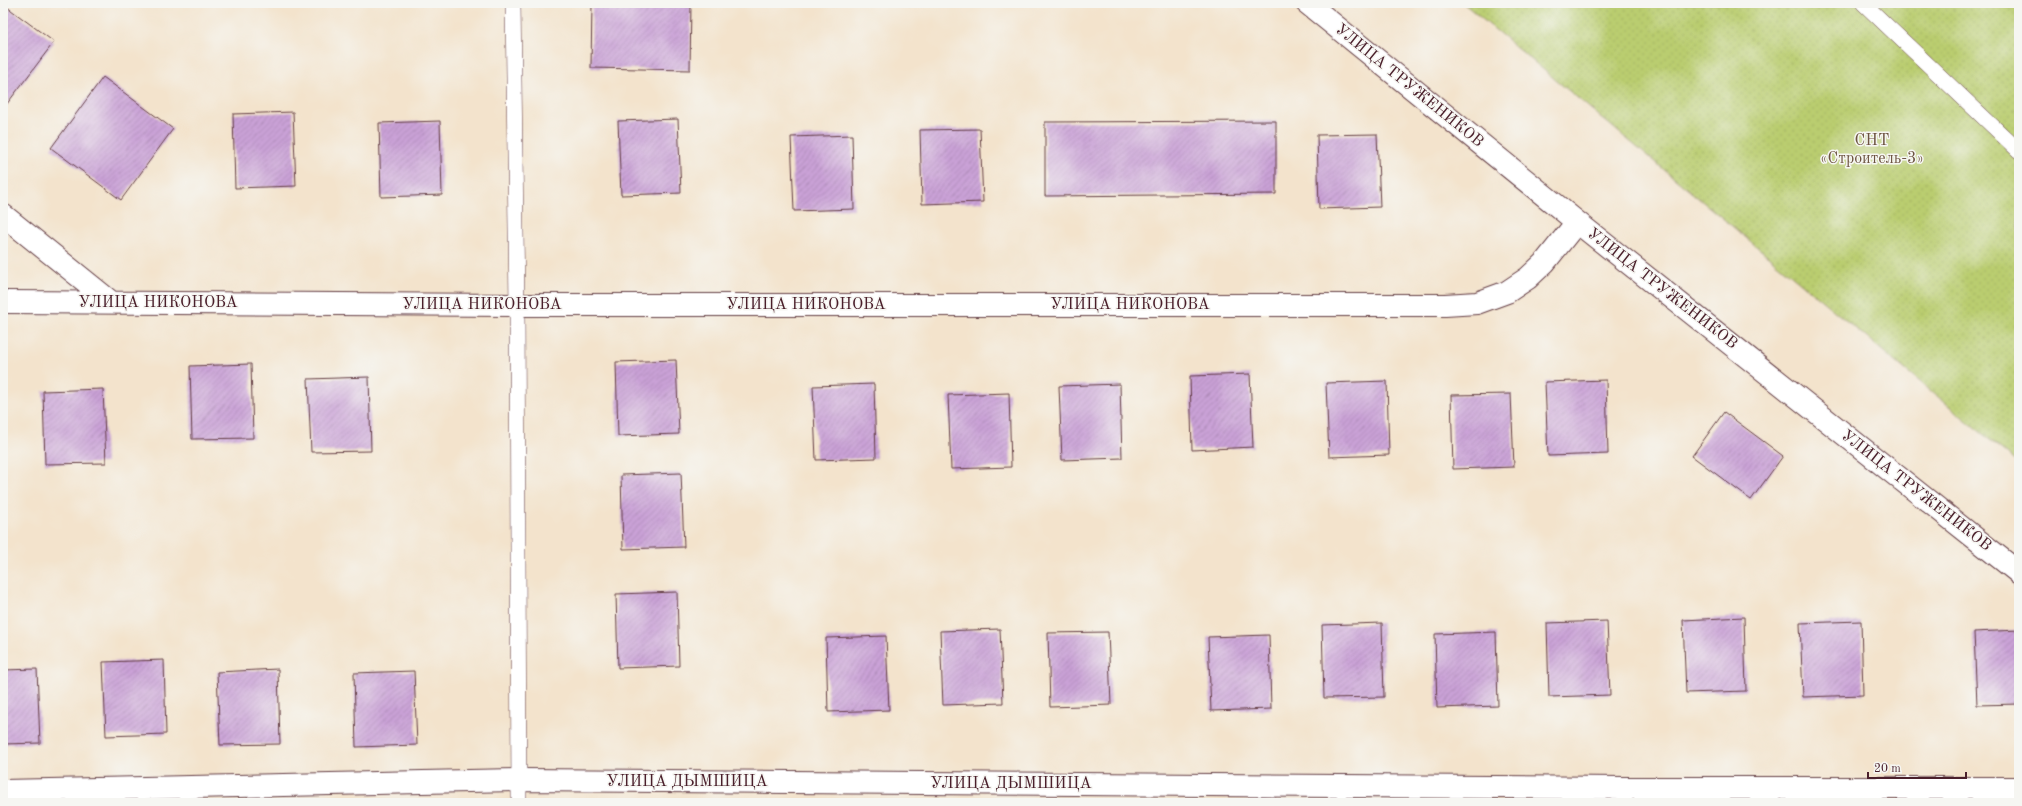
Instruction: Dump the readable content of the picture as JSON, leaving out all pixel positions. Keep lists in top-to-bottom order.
{
  "streets": {
    "street": ["УЛИЦА ТРУЖЕНИКОВ", "УЛИЦА НИКОНОВА", "УЛИЦА ДЫМШИЦА"]
  },
  "crossings": [
    ["УЛИЦА ТРУЖЕНИКОВ", "УЛИЦА НИКОНОВА"]
  ],
  "parks": ["СНТ «Строитель-3»"],
  "scale_bar": "20 m"
}
